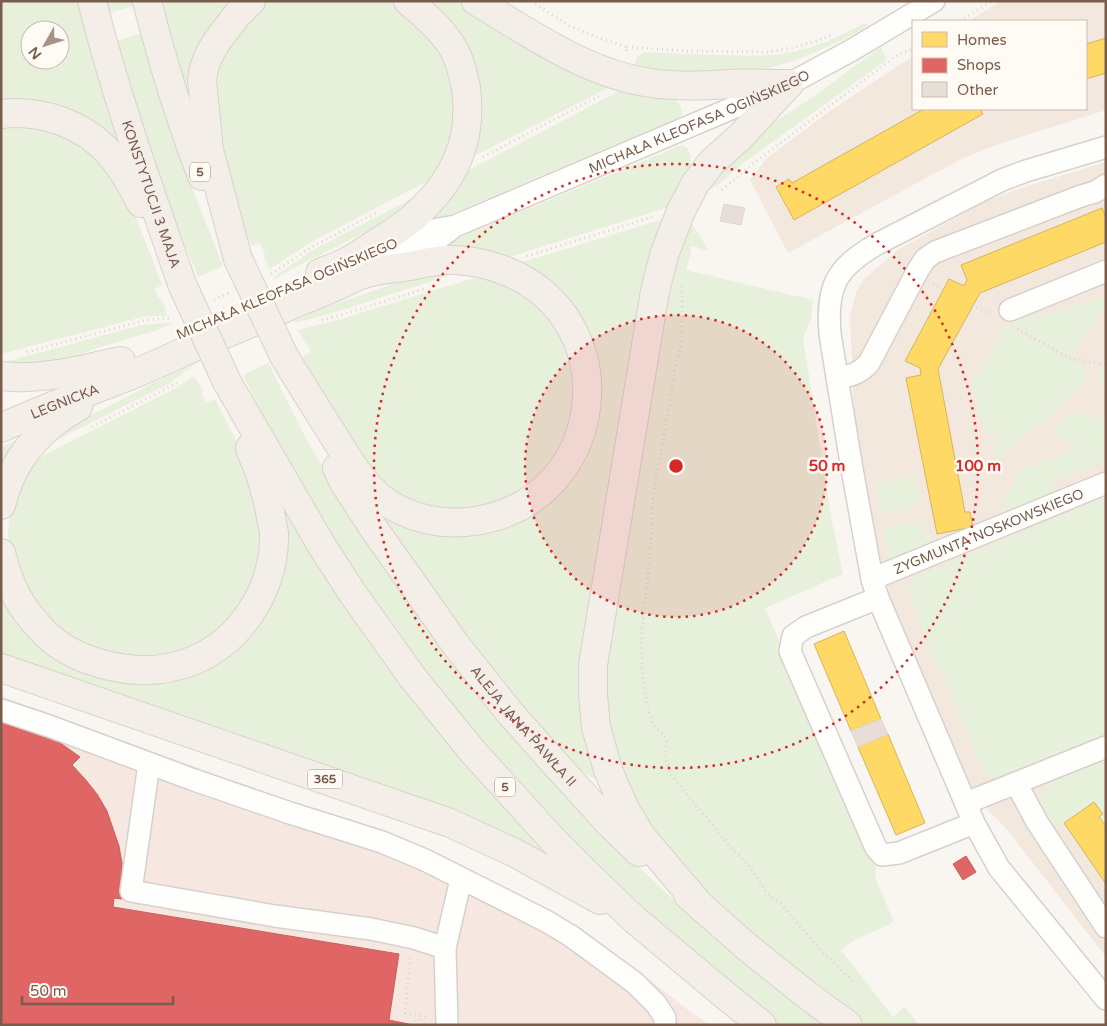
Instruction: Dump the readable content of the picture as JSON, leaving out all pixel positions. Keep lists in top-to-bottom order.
{
  "streets": {
    "main road": [
      "MICHAŁA KLEOFASA OGIŃSKIEGO",
      "5",
      "KONSTYTUCJI 3 MAJA",
      "LEGNICKA",
      "ALEJA JANA PAWŁA II",
      "365"
    ],
    "street": ["ZYGMUNTA NOSKOWSKIEGO"]
  },
  "crossings": [
    ["MICHAŁA KLEOFASA OGIŃSKIEGO", "LEGNICKA"],
    ["5", "KONSTYTUCJI 3 MAJA"],
    ["5", "ALEJA JANA PAWŁA II"],
    ["5", "365"]
  ],
  "legend": ["Homes", "Shops", "Other"],
  "scale_bar": "50 m",
  "north": "bottom left",
  "rings": ["50 m", "100 m"]
}
